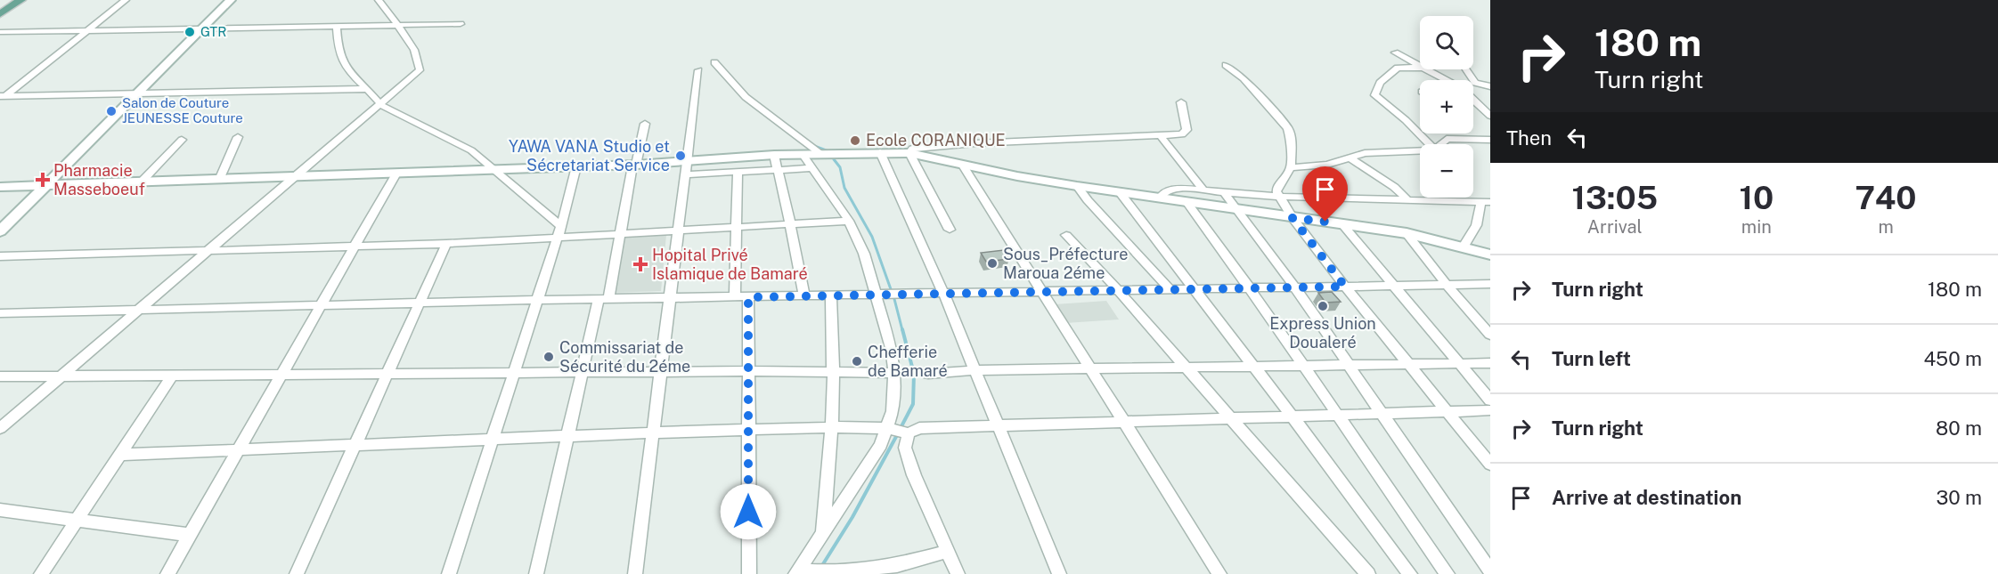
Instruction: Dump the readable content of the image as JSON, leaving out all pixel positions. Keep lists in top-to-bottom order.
{
  "places": {
    "other": [
      "GTR",
      "Salon de Couture JEUNESSE Couture",
      "Ecole CORANIQUE",
      "YAWA VANA Studio et Sécretariat Service",
      "Sous_Préfecture Maroua 2éme",
      "Express Union Doualeré",
      "Commissariat de Sécurité du 2éme",
      "Chefferie de Bamaré"
    ],
    "health": ["Pharmacie Masseboeuf", "Hopital Privé Islamique de Bamaré"]
  },
  "page": {
    "turn": ["180 m", "Turn right"],
    "map_buttons": ["+", "−"],
    "then": "Then",
    "eta": [
      "13:05",
      "Arrival",
      "10",
      "min",
      "740",
      "m"
    ],
    "list": [
      {
        "name": "Turn right",
        "value": "180 m"
      },
      {
        "name": "Turn left",
        "value": "450 m"
      },
      {
        "name": "Turn right",
        "value": "80 m"
      },
      {
        "name": "Arrive at destination",
        "value": "30 m"
      }
    ]
  }
}
